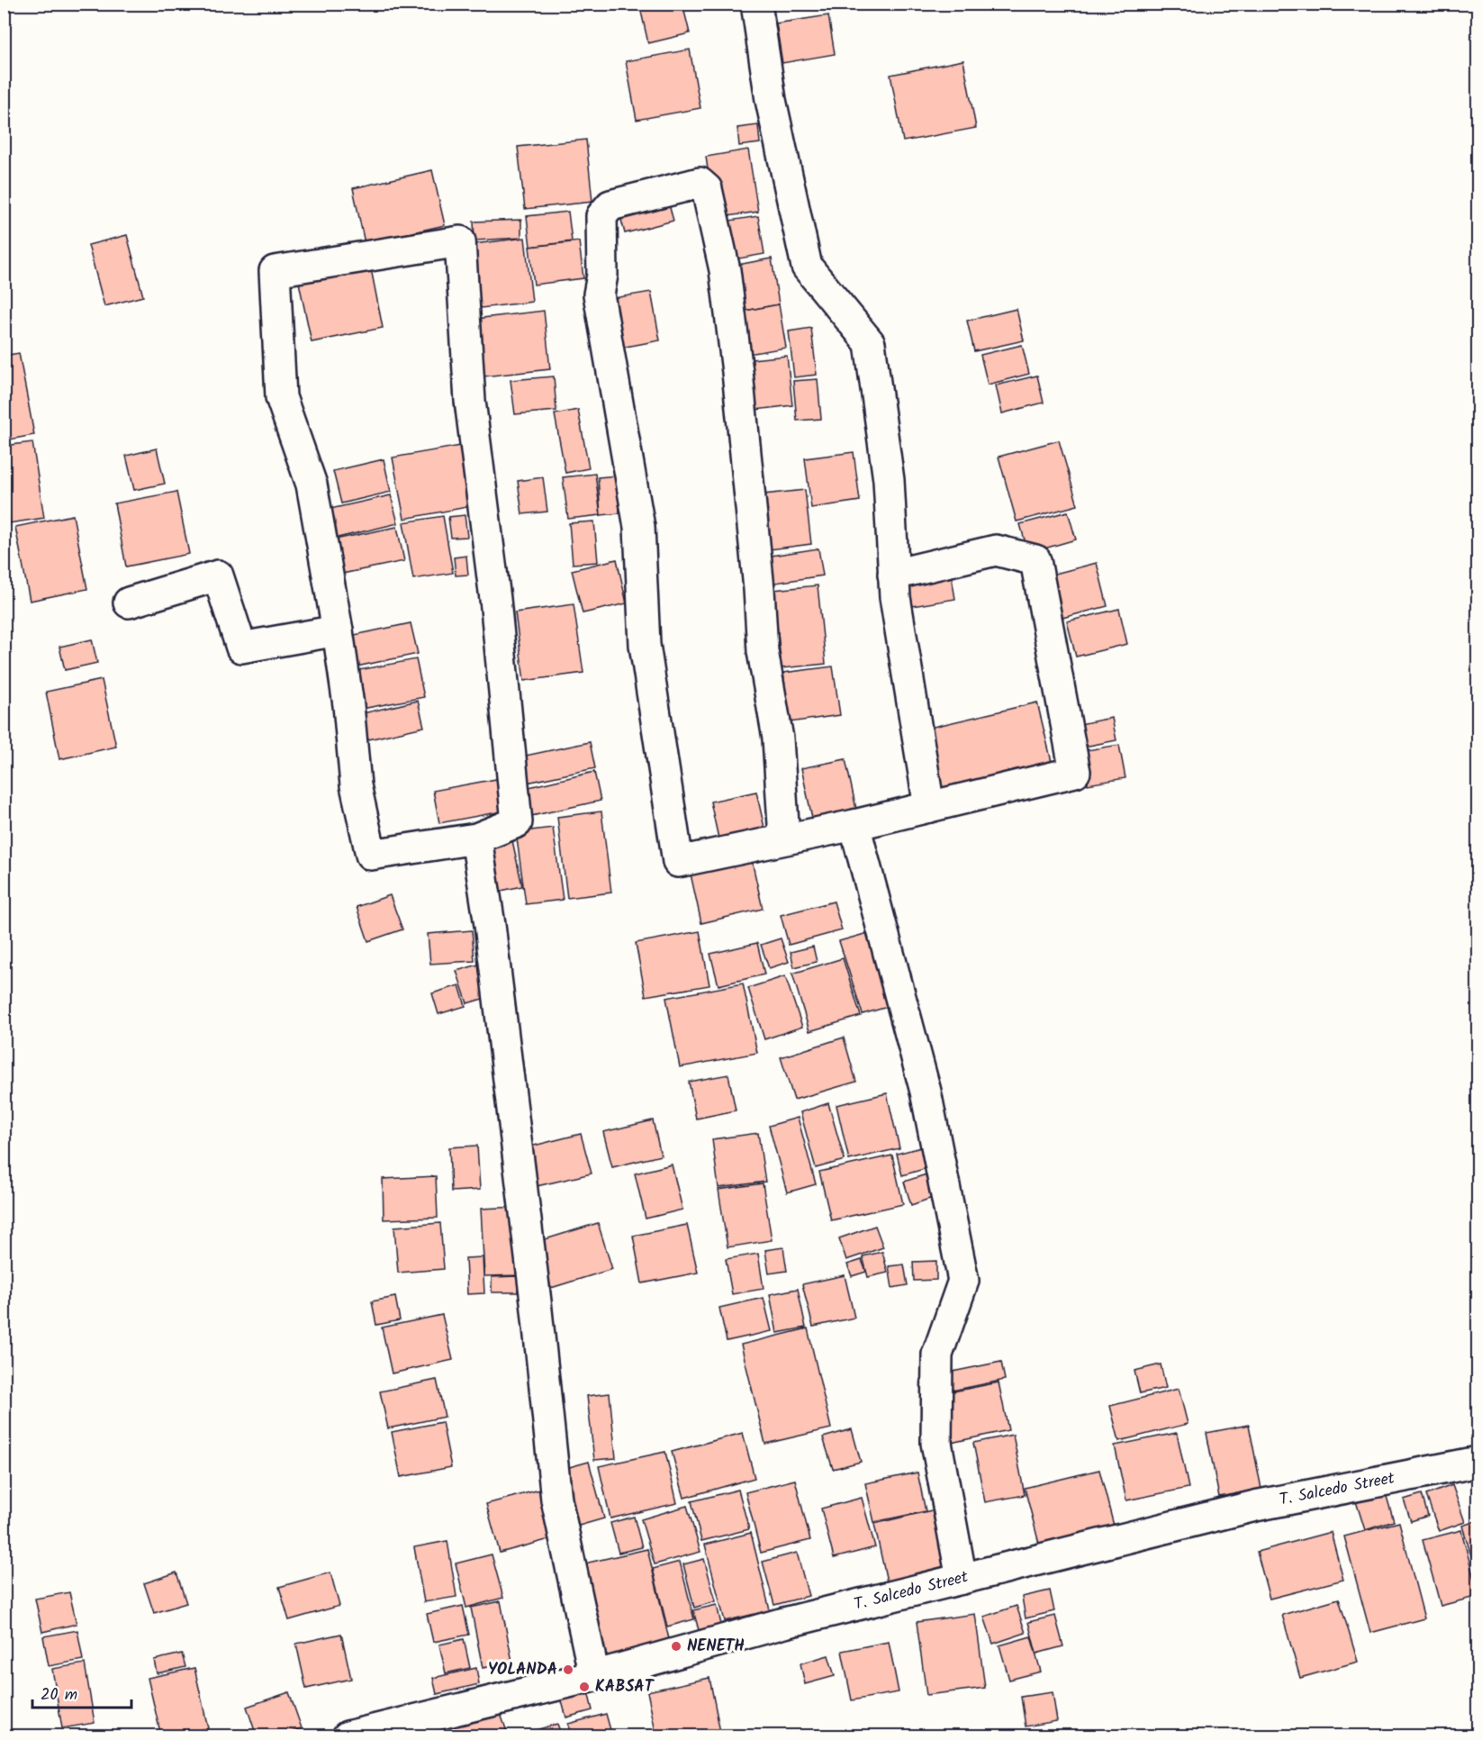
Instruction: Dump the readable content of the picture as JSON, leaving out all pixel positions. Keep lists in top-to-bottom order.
{
  "streets": {
    "street": ["T. Salcedo Street"]
  },
  "places": ["NENETH", "YOLANDA", "KABSAT"],
  "scale_bar": "20 m"
}
